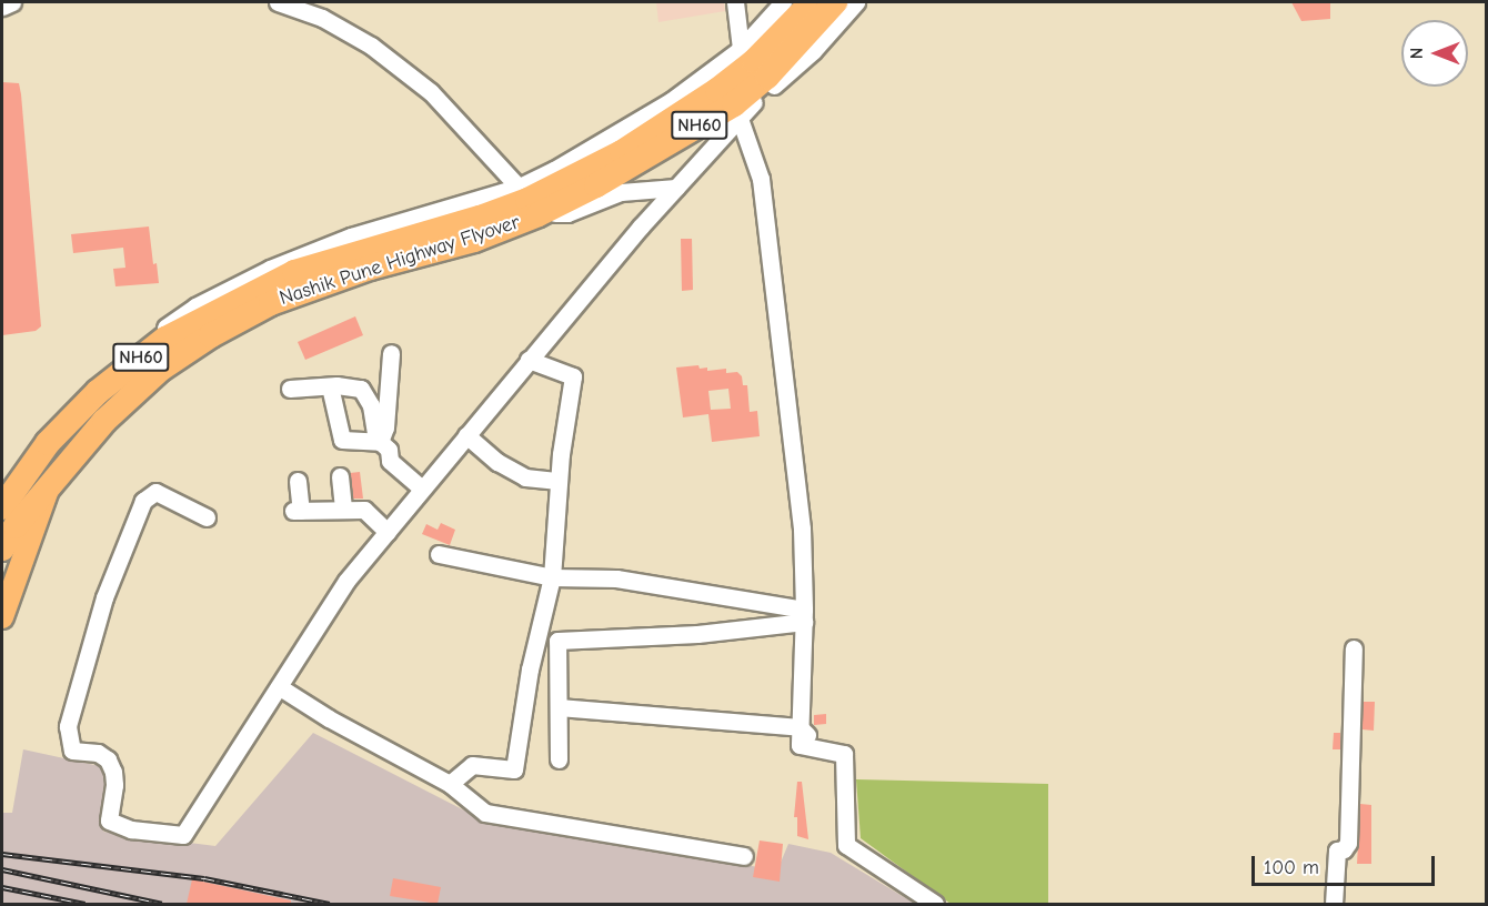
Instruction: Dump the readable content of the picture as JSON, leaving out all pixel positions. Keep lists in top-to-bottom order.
{
  "streets": {
    "highway": ["NH60", "Nashik Pune Highway Flyover"]
  },
  "crossings": [
    ["NH60", "Nashik Pune Highway Flyover"]
  ],
  "scale_bar": "100 m",
  "north": "left"
}
